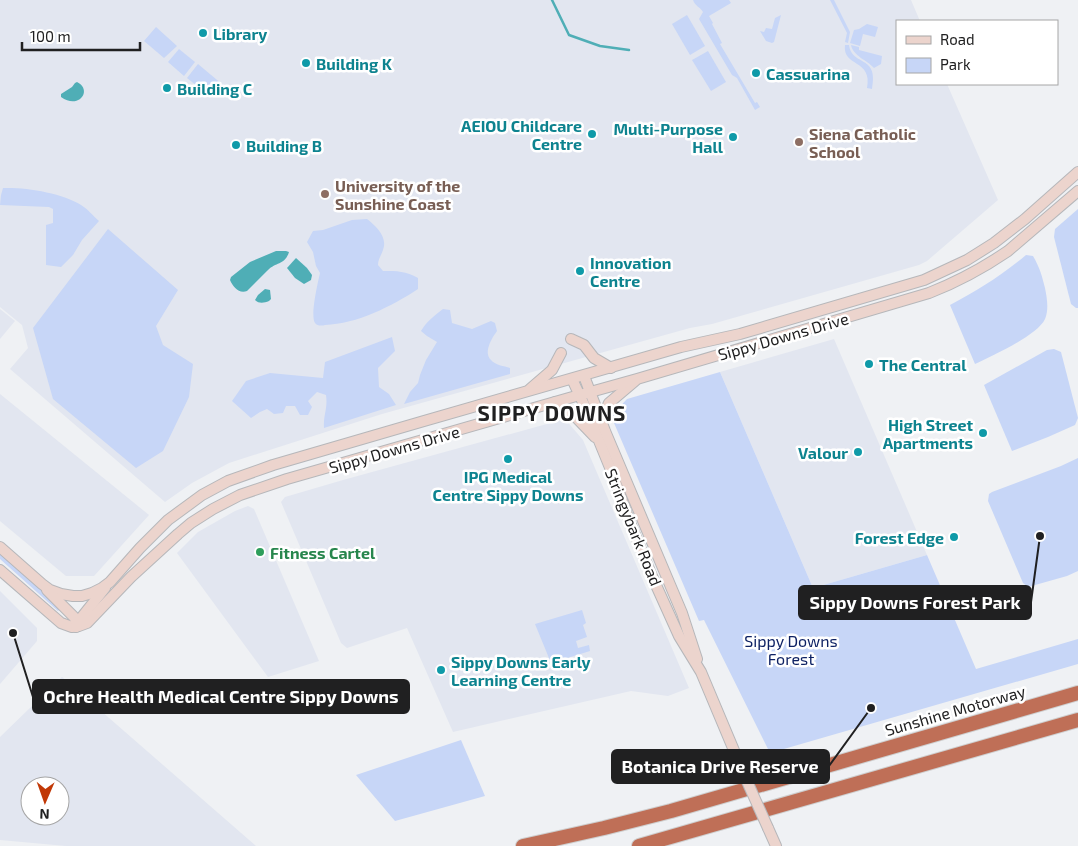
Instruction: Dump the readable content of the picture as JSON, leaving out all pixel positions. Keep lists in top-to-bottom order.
{
  "streets": {
    "highway": ["Sunshine Motorway"],
    "main road": ["Sippy Downs Drive", "Stringybark Road"]
  },
  "crossings": [
    ["Sippy Downs Drive", "Stringybark Road"]
  ],
  "districts": ["SIPPY DOWNS"],
  "parks": ["Sippy Downs Forest"],
  "places": [
    "Library",
    "Building K",
    "Cassuarina",
    "Building C",
    "AEIOU Childcare Centre",
    "Multi-Purpose Hall",
    "Siena Catholic School",
    "Building B",
    "University of the Sunshine Coast",
    "Innovation Centre",
    "The Central",
    "High Street Apartments",
    "Valour",
    "IPG Medical Centre Sippy Downs",
    "Sippy Downs Forest Park",
    "Forest Edge",
    "Fitness Cartel",
    "Ochre Health Medical Centre Sippy Downs",
    "Sippy Downs Early Learning Centre",
    "Botanica Drive Reserve"
  ],
  "legend": ["Road", "Park"],
  "scale_bar": "100 m",
  "north": "bottom"
}
